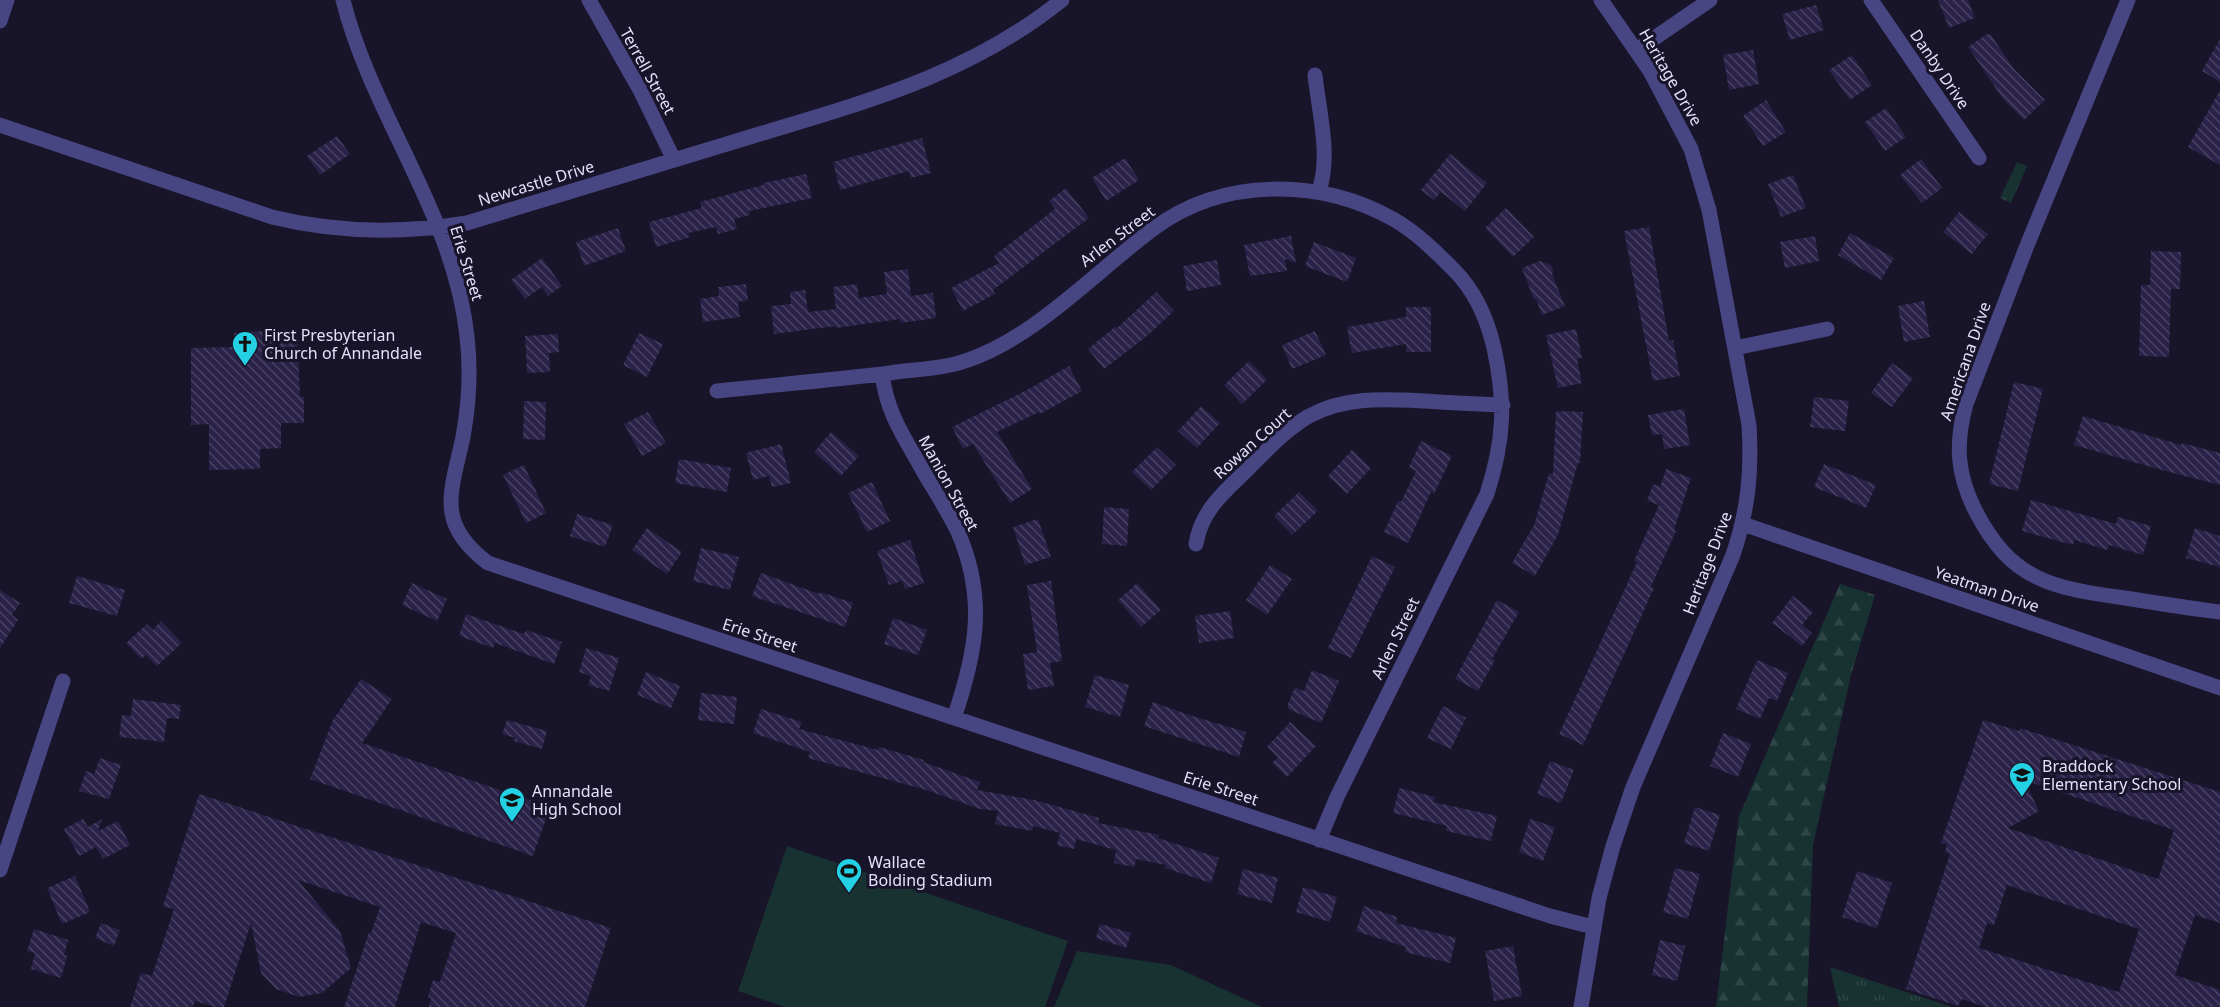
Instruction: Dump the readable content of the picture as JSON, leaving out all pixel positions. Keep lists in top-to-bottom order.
{
  "streets": {
    "street": [
      "Danby Drive",
      "Terrell Street",
      "Heritage Drive",
      "Newcastle Drive",
      "Arlen Street",
      "Erie Street",
      "Americana Drive",
      "Rowan Court",
      "Manion Street",
      "Yeatman Drive"
    ]
  },
  "crossings": [
    ["Terrell Street", "Newcastle Drive"],
    ["Heritage Drive", "Erie Street"],
    ["Heritage Drive", "Yeatman Drive"],
    ["Newcastle Drive", "Erie Street"],
    ["Arlen Street", "Erie Street"],
    ["Arlen Street", "Rowan Court"],
    ["Arlen Street", "Manion Street"],
    ["Erie Street", "Manion Street"]
  ],
  "places": {
    "church": ["First Presbyterian Church of Annandale"],
    "school or university": ["Braddock Elementary School", "Annandale High School"],
    "sports": ["Wallace Bolding Stadium"]
  }
}
